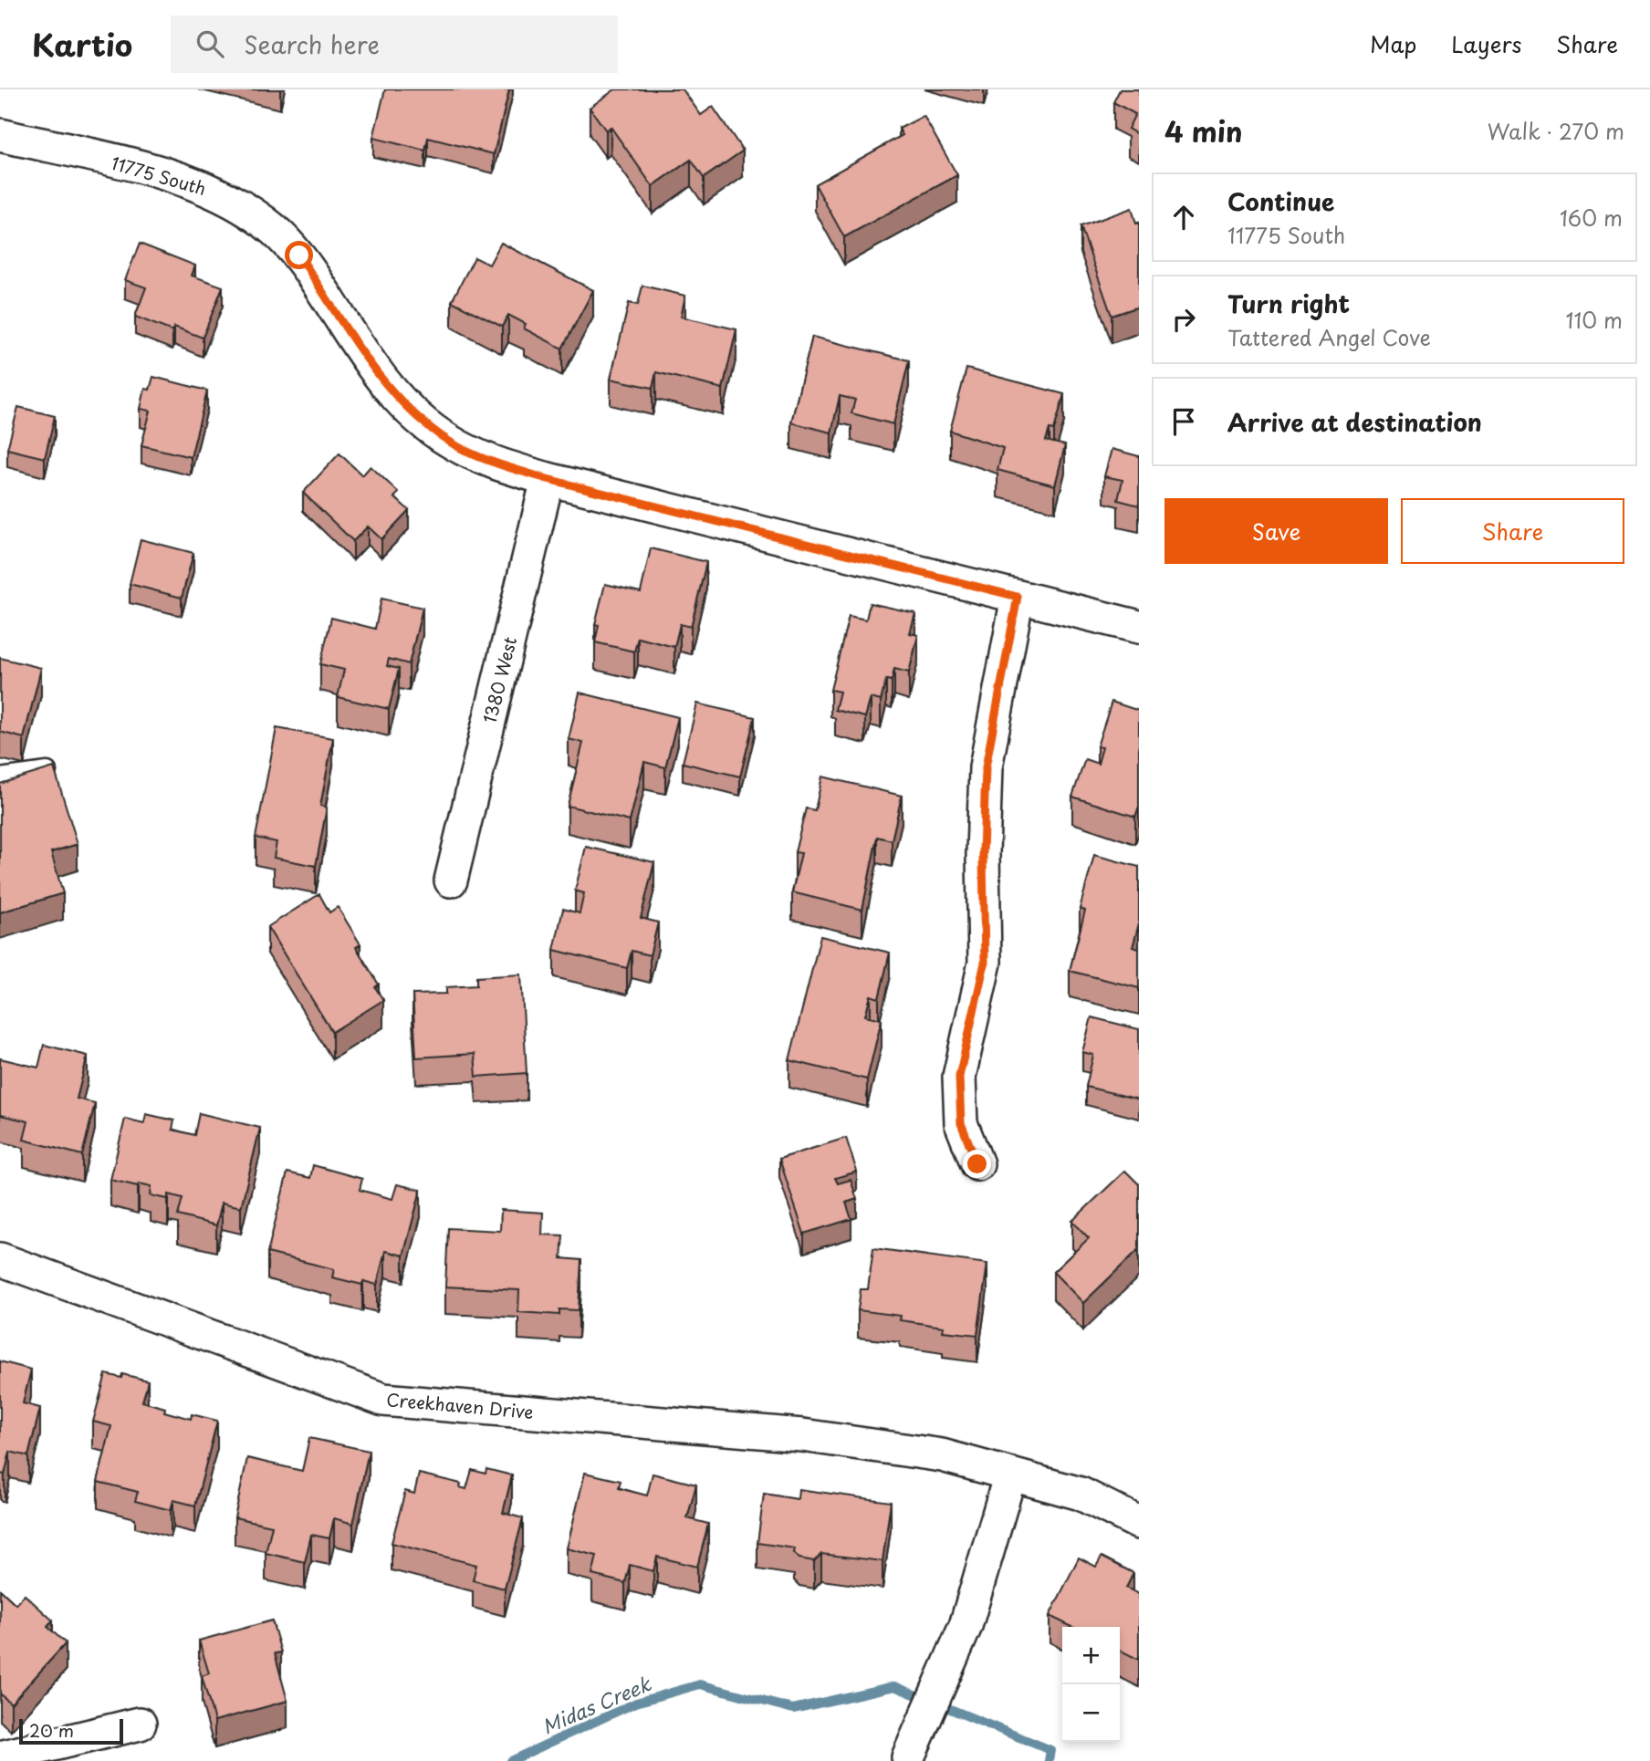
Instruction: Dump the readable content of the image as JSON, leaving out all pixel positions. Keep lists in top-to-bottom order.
{
  "streets": {
    "street": ["11775 South", "1380 West", "Creekhaven Drive"]
  },
  "crossings": [
    ["11775 South", "1380 West"]
  ],
  "water": ["Midas Creek"],
  "scale_bar": "20 m",
  "page": {
    "header": "Kartio",
    "search": "Search here",
    "nav": ["Map", "Layers", "Share"],
    "heading": ["4 min", "Walk · 270 m"],
    "list": [
      ["Continue", "11775 South", "160 m"],
      ["Turn right", "Tattered Angel Cove", "110 m"],
      "Arrive at destination"
    ],
    "buttons": ["Save", "Share"],
    "map_buttons": ["+", "−"],
    "scale": "20 m"
  }
}
